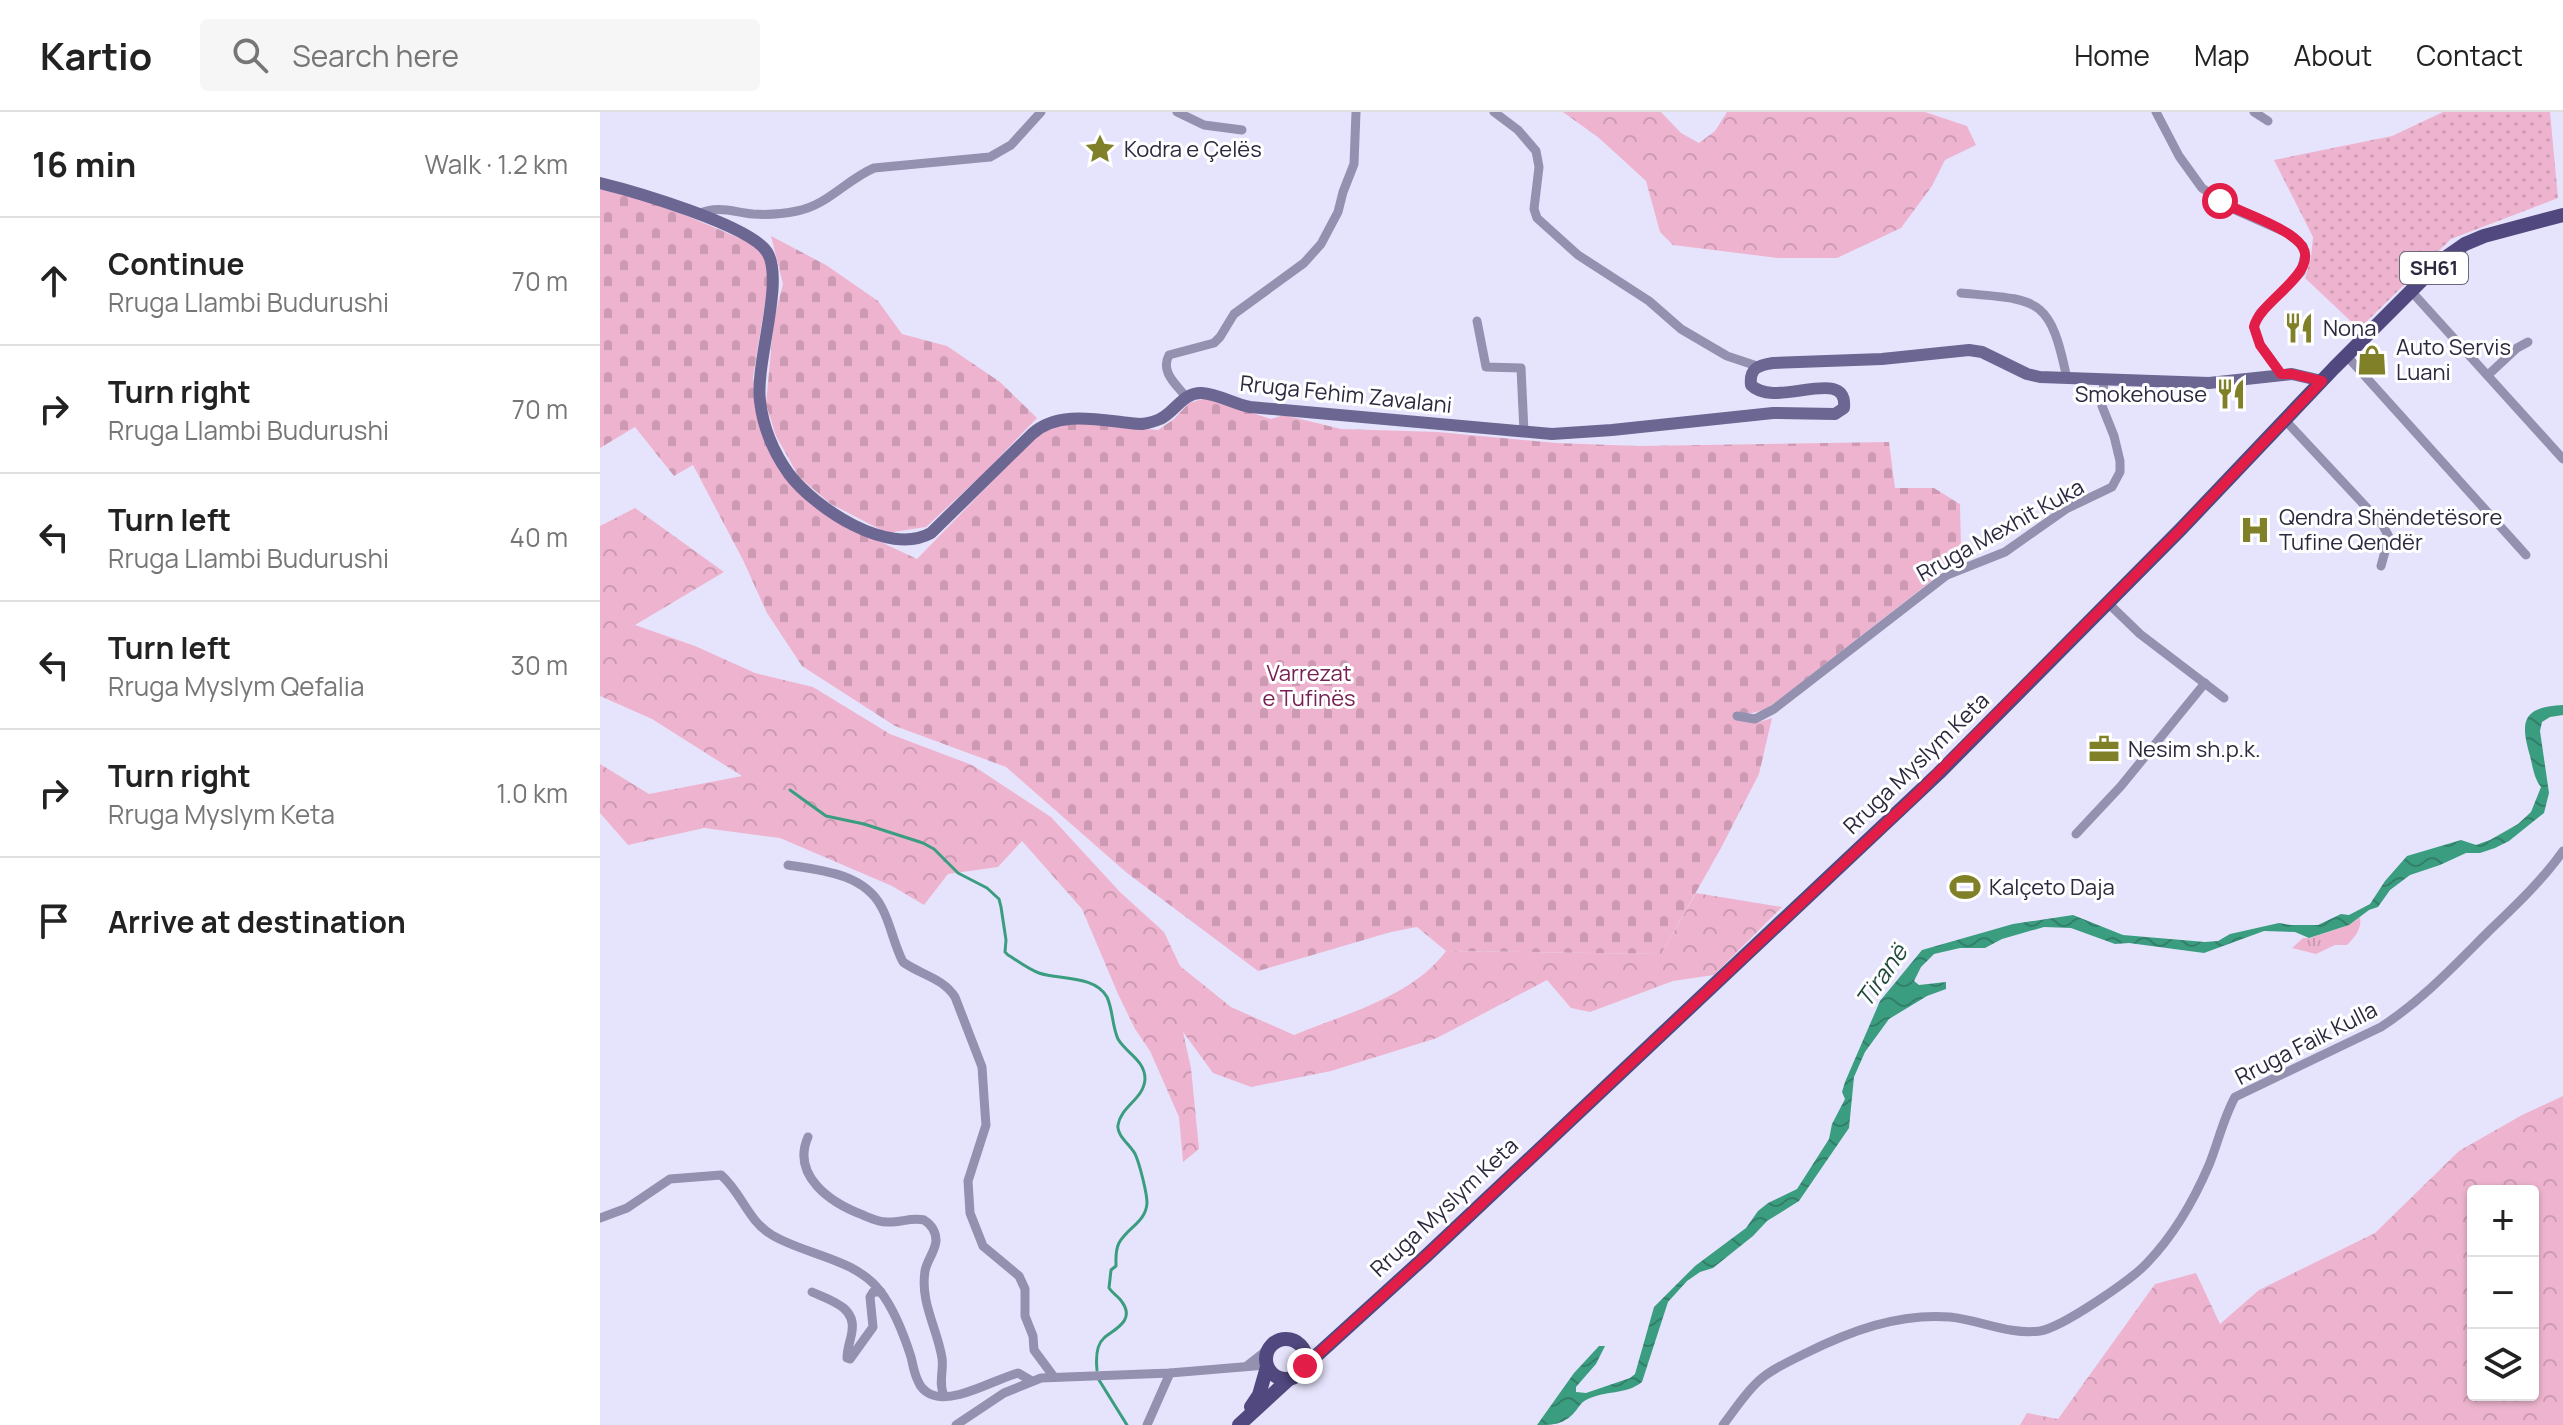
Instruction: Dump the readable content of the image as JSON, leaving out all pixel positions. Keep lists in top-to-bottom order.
{
  "streets": {
    "main road": ["SH61", "Rruga Myslym Keta"],
    "street": ["Rruga Fehim Zavalani", "Rruga Mexhit Kuka", "Rruga Faik Kulla"]
  },
  "crossings": [
    ["SH61", "Rruga Myslym Keta"]
  ],
  "water": ["Tiranë"],
  "parks": ["Varrezat e Tufinës"],
  "places": {
    "place": ["Kodra e Çelës"],
    "restaurant": ["Nona", "Smokehouse"],
    "shop": ["Auto Servis Luani"],
    "hospital": ["Qendra Shëndetësore Tufine Qendër"],
    "office": ["Nesim sh.p.k."],
    "sports": ["Kalçeto Daja"]
  },
  "page": {
    "header": "Kartio",
    "search": "Search here",
    "nav": [
      "Home",
      "Map",
      "About",
      "Contact"
    ],
    "heading": ["16 min", "Walk · 1.2 km"],
    "list": [
      ["Continue", "Rruga Llambi Budurushi", "70 m"],
      ["Turn right", "Rruga Llambi Budurushi", "70 m"],
      ["Turn left", "Rruga Llambi Budurushi", "40 m"],
      ["Turn left", "Rruga Myslym Qefalia", "30 m"],
      ["Turn right", "Rruga Myslym Keta", "1.0 km"],
      "Arrive at destination"
    ],
    "map_buttons": ["+", "−"]
  }
}
